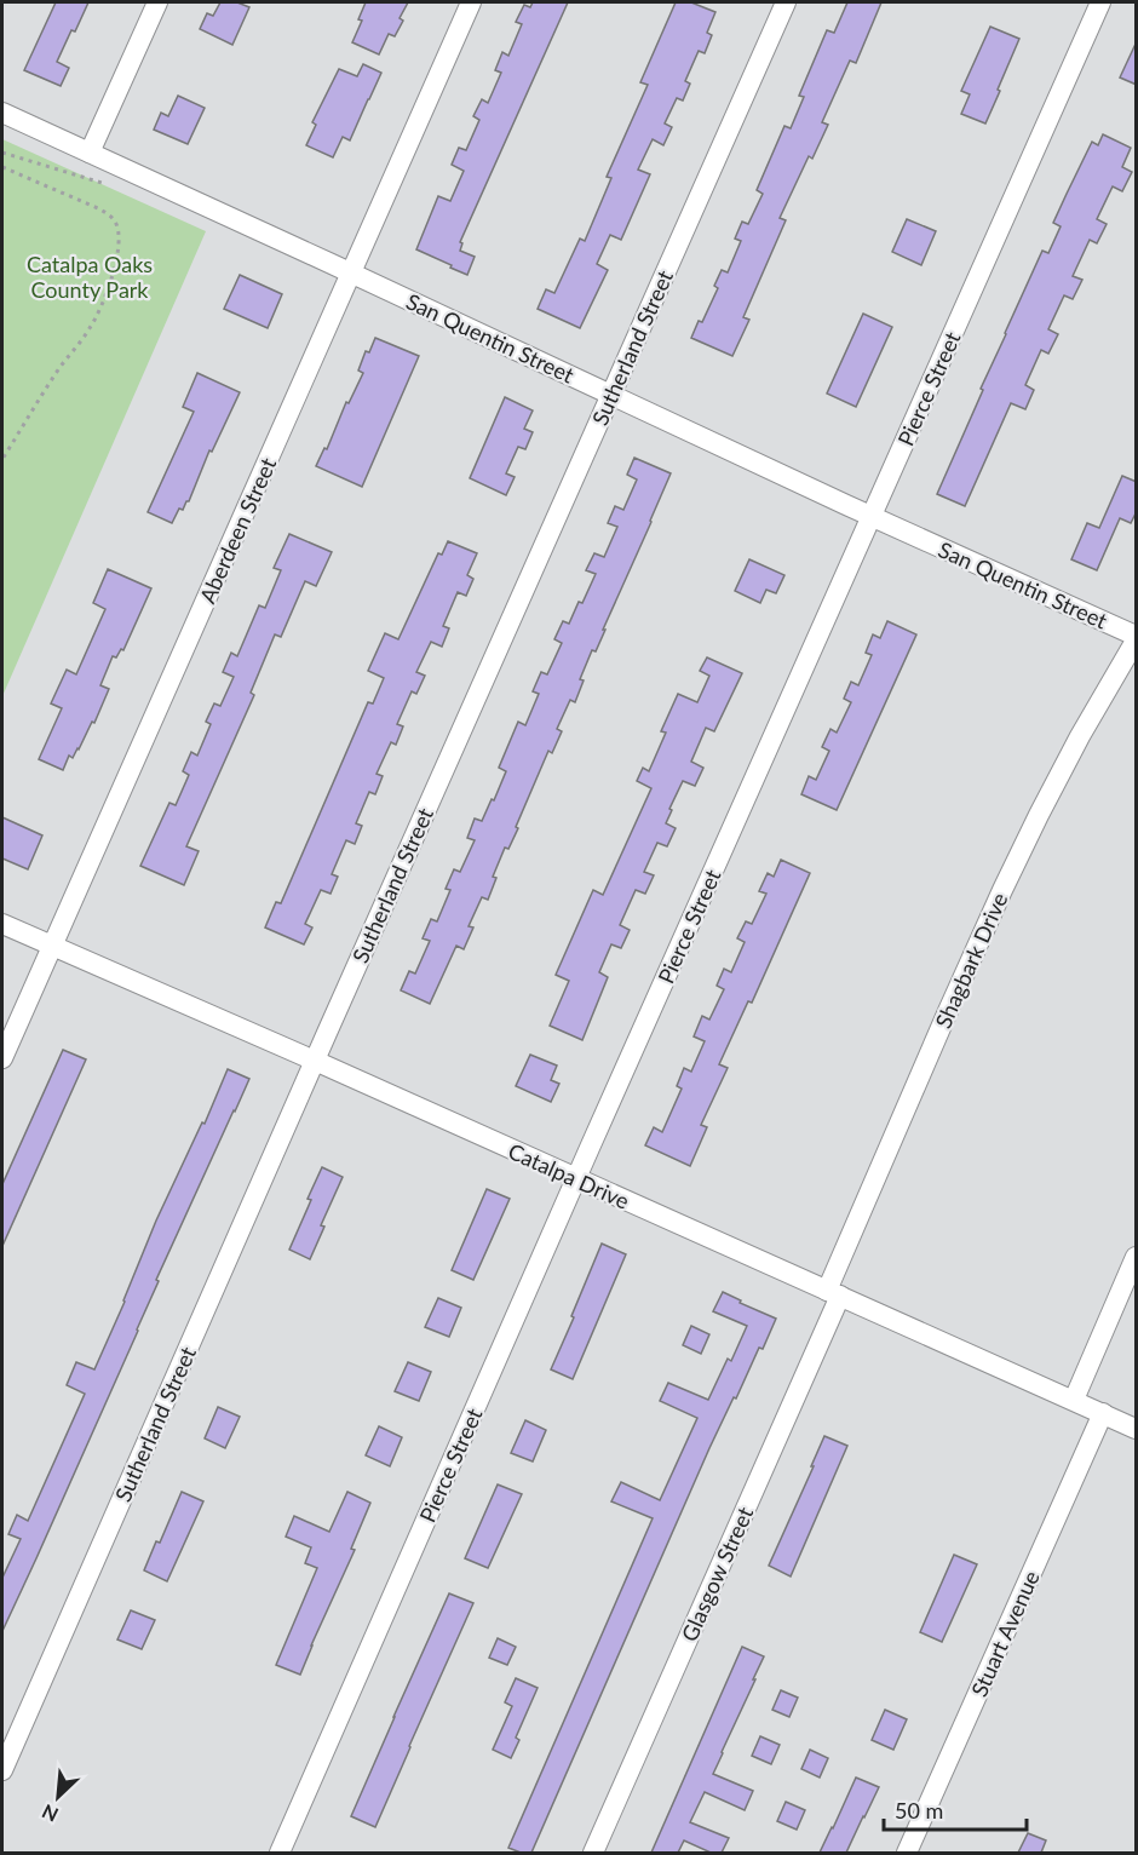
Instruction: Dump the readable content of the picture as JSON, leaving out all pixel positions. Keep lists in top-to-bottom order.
{
  "streets": {
    "street": [
      "San Quentin Street",
      "Sutherland Street",
      "Pierce Street",
      "Aberdeen Street",
      "Shagbark Drive",
      "Catalpa Drive",
      "Glasgow Street",
      "Stuart Avenue"
    ]
  },
  "crossings": [
    ["San Quentin Street", "Sutherland Street"],
    ["San Quentin Street", "Pierce Street"],
    ["San Quentin Street", "Aberdeen Street"],
    ["San Quentin Street", "Shagbark Drive"],
    ["Sutherland Street", "Catalpa Drive"],
    ["Pierce Street", "Catalpa Drive"],
    ["Aberdeen Street", "Catalpa Drive"],
    ["Shagbark Drive", "Catalpa Drive"],
    ["Shagbark Drive", "Glasgow Street"],
    ["Catalpa Drive", "Glasgow Street"],
    ["Catalpa Drive", "Stuart Avenue"]
  ],
  "parks": ["Catalpa Oaks County Park"],
  "scale_bar": "50 m",
  "north": "bottom left"
}
